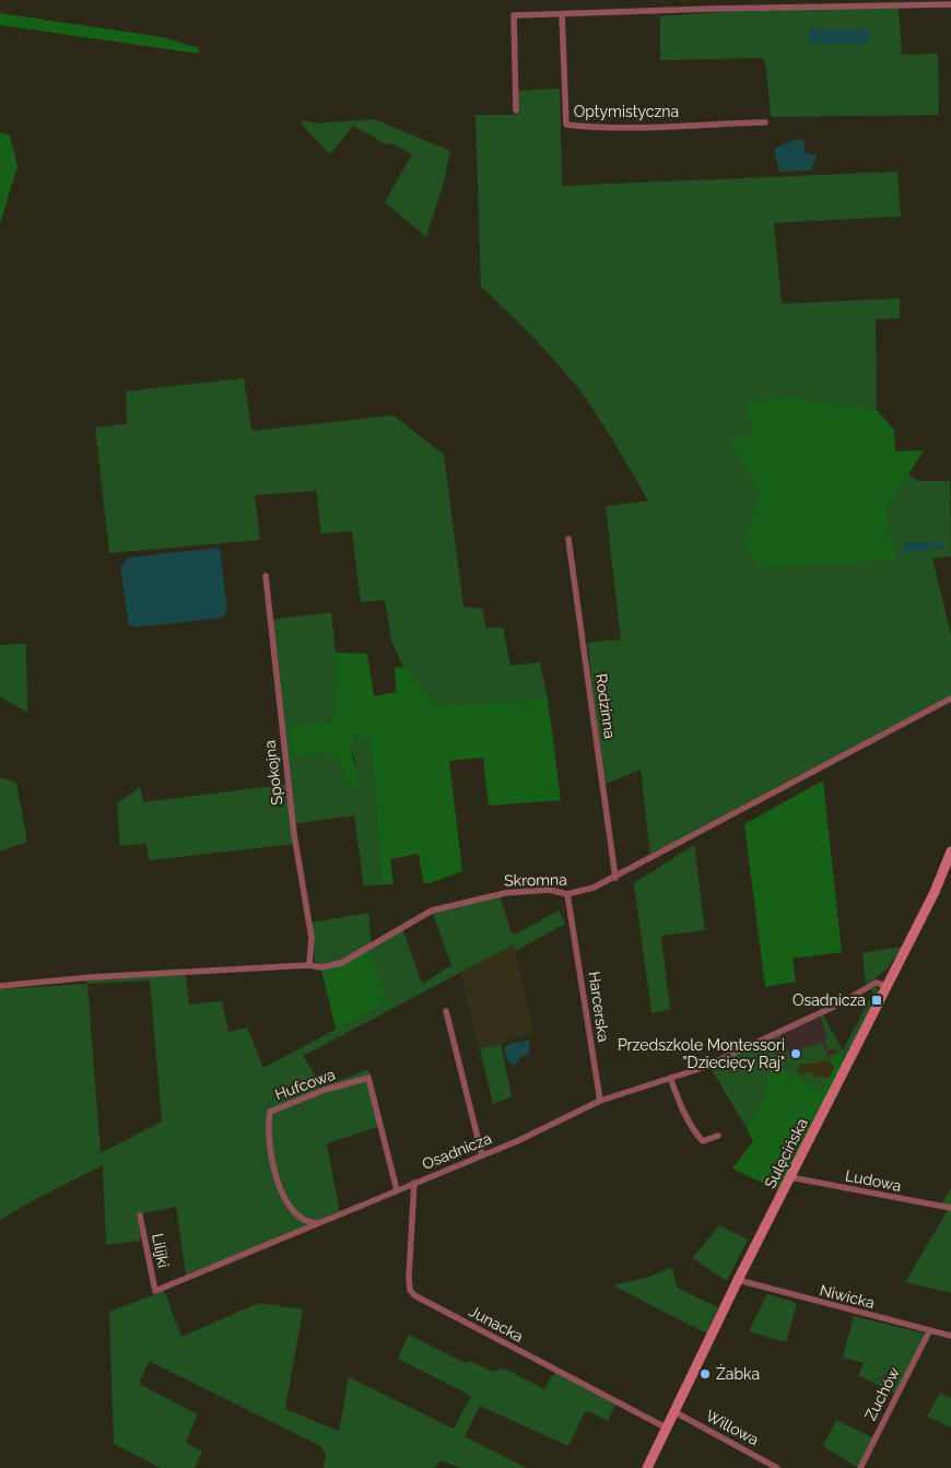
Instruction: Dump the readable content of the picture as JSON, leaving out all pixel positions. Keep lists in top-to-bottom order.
{
  "streets": {
    "street": [
      "Optymistyczna",
      "Rodzinna",
      "Spokojna",
      "Skromna",
      "Harcerska",
      "Hufcowa",
      "Osadnicza",
      "Sulęcińska",
      "Ludowa",
      "Lilijki",
      "Niwicka",
      "Junacka",
      "Zuchów",
      "Willowa"
    ]
  },
  "crossings": [
    ["Rodzinna", "Skromna"],
    ["Spokojna", "Skromna"],
    ["Skromna", "Harcerska"],
    ["Harcerska", "Osadnicza"],
    ["Hufcowa", "Osadnicza"],
    ["Osadnicza", "Sulęcińska"],
    ["Osadnicza", "Lilijki"],
    ["Osadnicza", "Junacka"],
    ["Sulęcińska", "Ludowa"],
    ["Sulęcińska", "Niwicka"],
    ["Sulęcińska", "Junacka"],
    ["Sulęcińska", "Willowa"],
    ["Niwicka", "Zuchów"]
  ],
  "places": {
    "transit": ["Osadnicza"],
    "other": ["Przedszkole Montessori \"Dziecięcy Raj\"", "Żabka"]
  }
}
